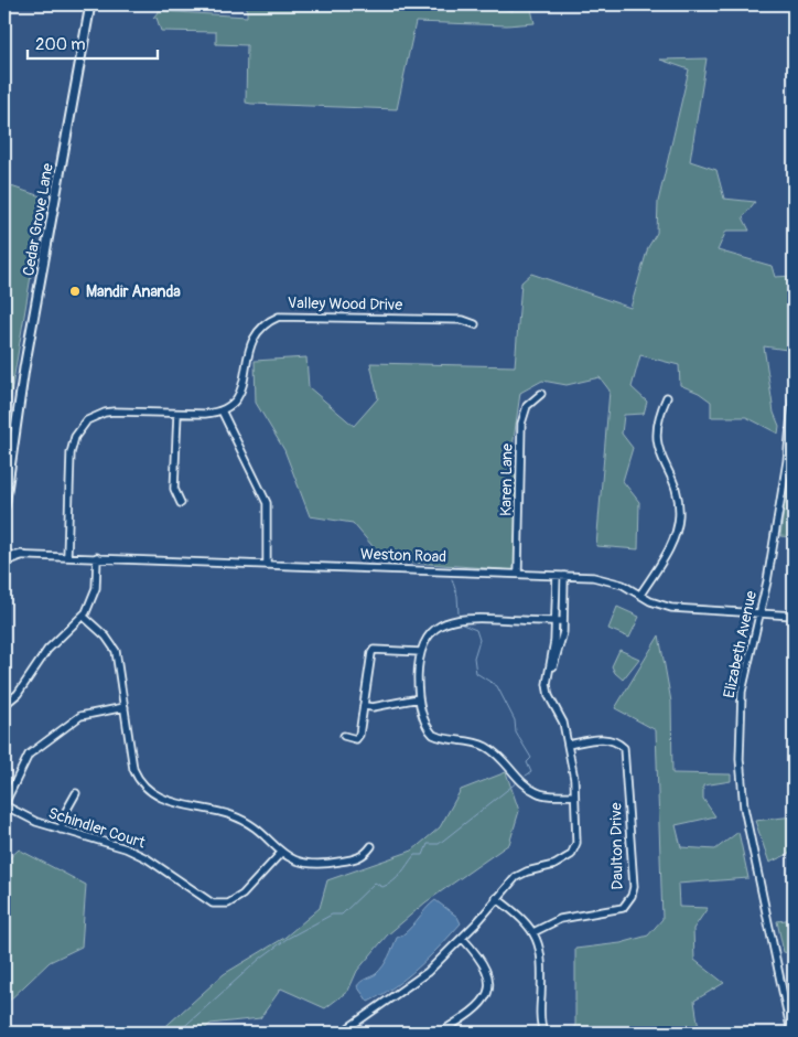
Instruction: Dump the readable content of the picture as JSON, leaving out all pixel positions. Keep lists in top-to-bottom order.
{
  "streets": {
    "main road": ["Cedar Grove Lane"],
    "street": [
      "Valley Wood Drive",
      "Karen Lane",
      "Weston Road",
      "Elizabeth Avenue",
      "Schindler Court",
      "Daulton Drive"
    ]
  },
  "crossings": [
    ["Karen Lane", "Weston Road"],
    ["Weston Road", "Elizabeth Avenue"]
  ],
  "places": ["Mandir Ananda"],
  "scale_bar": "200 m"
}
